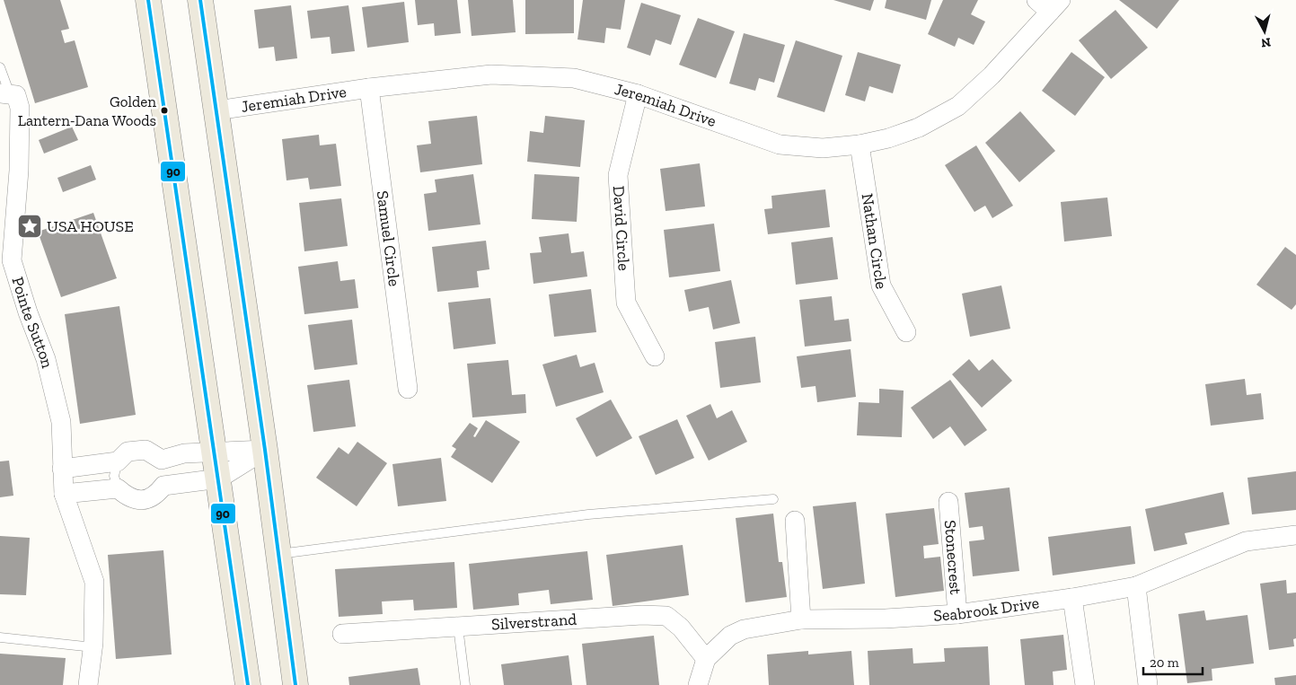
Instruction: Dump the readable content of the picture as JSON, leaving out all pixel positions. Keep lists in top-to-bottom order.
{
  "streets": {
    "street": [
      "Jeremiah Drive",
      "David Circle",
      "Samuel Circle",
      "Nathan Circle",
      "Pointe Sutton",
      "Stonecrest",
      "Seabrook Drive",
      "Silverstrand"
    ]
  },
  "crossings": [
    ["Jeremiah Drive", "David Circle"],
    ["Jeremiah Drive", "Samuel Circle"],
    ["Jeremiah Drive", "Nathan Circle"],
    ["Stonecrest", "Seabrook Drive"],
    ["Seabrook Drive", "Silverstrand"]
  ],
  "places": {
    "other": ["Golden Lantern-Dana Woods"],
    "place": ["USA HOUSE"]
  },
  "lines": ["transit line 90"],
  "scale_bar": "20 m",
  "north": "bottom"
}
